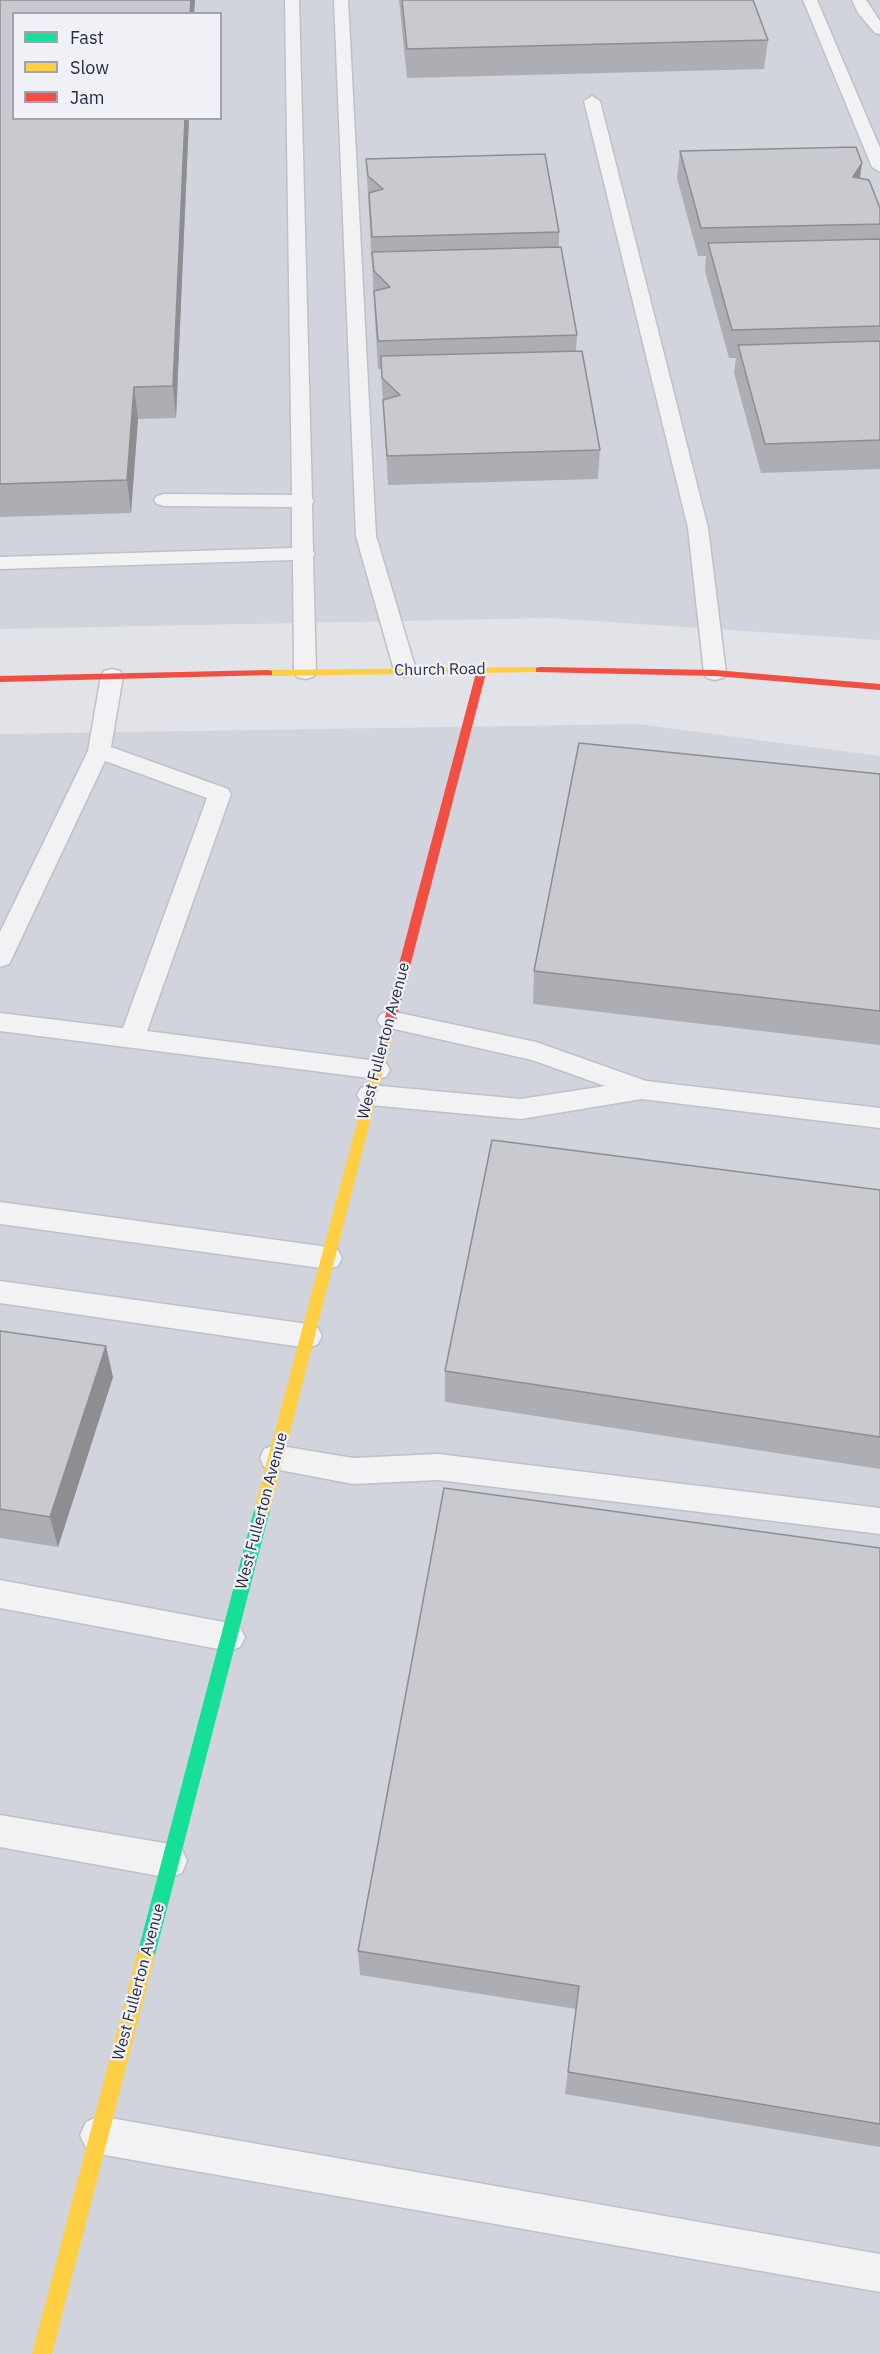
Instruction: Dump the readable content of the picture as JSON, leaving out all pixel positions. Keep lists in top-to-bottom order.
{
  "streets": {
    "street": ["Church Road", "West Fullerton Avenue"]
  },
  "crossings": [
    ["Church Road", "West Fullerton Avenue"]
  ],
  "legend": ["Fast", "Slow", "Jam"]
}
